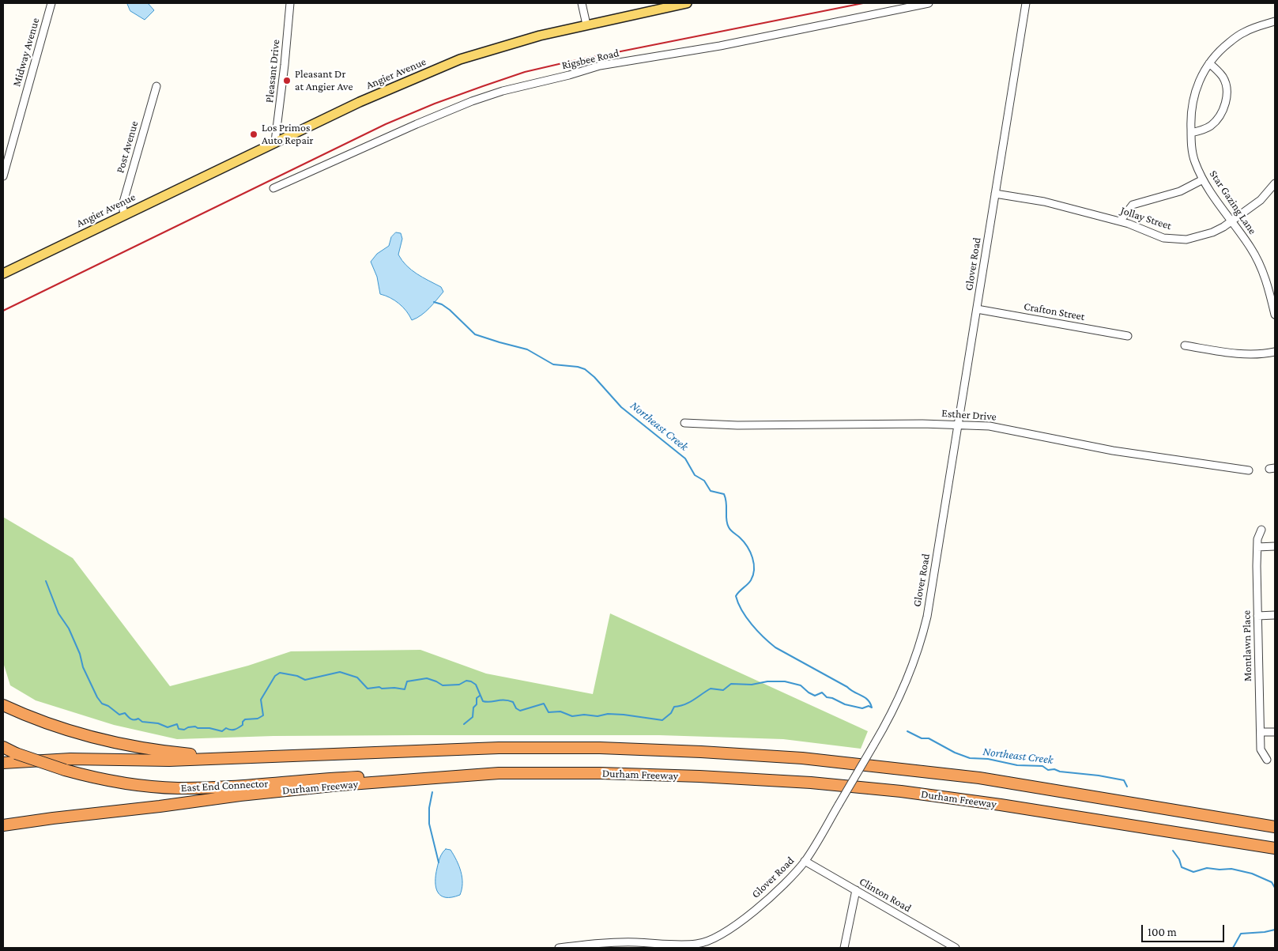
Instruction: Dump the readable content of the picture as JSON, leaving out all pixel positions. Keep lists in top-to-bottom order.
{
  "streets": {
    "highway": ["Durham Freeway", "East End Connector"],
    "main road": ["Angier Avenue"],
    "street": [
      "Midway Avenue",
      "Rigsbee Road",
      "Pleasant Drive",
      "Post Avenue",
      "Star Gazing Lane",
      "Jollay Street",
      "Glover Road",
      "Crafton Street",
      "Esther Drive",
      "Montlawn Place",
      "Clinton Road"
    ]
  },
  "crossings": [
    ["Pleasant Drive", "Angier Avenue"],
    ["Angier Avenue", "Post Avenue"],
    ["Star Gazing Lane", "Jollay Street"],
    ["Jollay Street", "Glover Road"],
    ["Glover Road", "Crafton Street"],
    ["Glover Road", "Esther Drive"],
    ["Glover Road", "Clinton Road"],
    ["Durham Freeway", "East End Connector"]
  ],
  "water": ["Northeast Creek"],
  "places": ["Pleasant Dr at Angier Ave", "Los Primos Auto Repair"],
  "scale_bar": "100 m"
}
